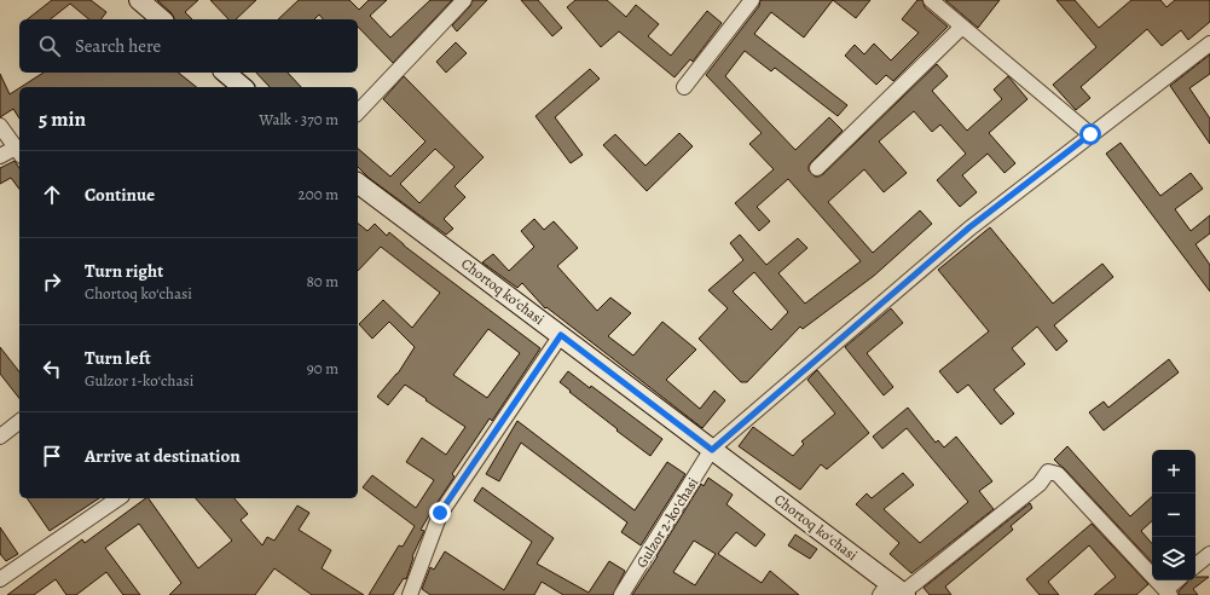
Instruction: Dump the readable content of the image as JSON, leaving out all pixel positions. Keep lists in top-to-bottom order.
{
  "streets": {
    "main road": ["Chortoq koʻchasi"],
    "street": ["Gulzor 2-koʻchasi"]
  },
  "crossings": [
    ["Chortoq koʻchasi", "Gulzor 2-koʻchasi"]
  ],
  "page": {
    "search": "Search here",
    "heading": ["5 min", "Walk · 370 m"],
    "list": [
      ["Continue", "200 m"],
      ["Turn right", "Chortoq koʻchasi", "80 m"],
      ["Turn left", "Gulzor 1-koʻchasi", "90 m"],
      "Arrive at destination"
    ],
    "map_buttons": ["+", "−"]
  }
}
